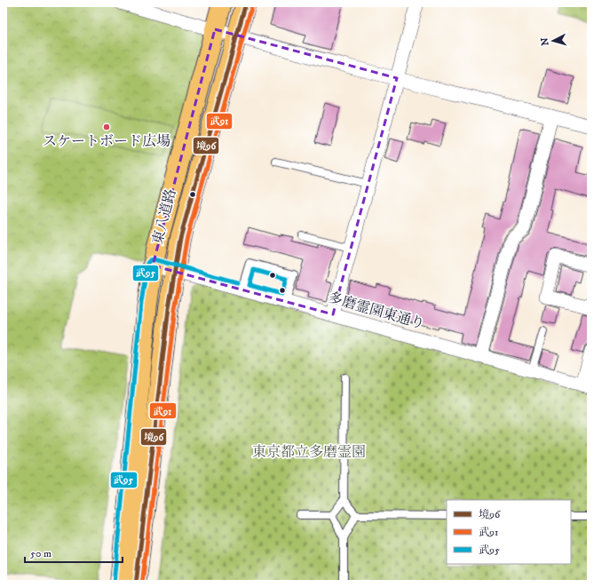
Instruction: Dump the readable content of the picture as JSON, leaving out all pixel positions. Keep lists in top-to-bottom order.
{
  "streets": {
    "main road": ["東八道路"],
    "street": ["多磨霊園東通り"]
  },
  "crossings": [
    ["東八道路", "多磨霊園東通り"]
  ],
  "parks": ["東京都立多磨霊園"],
  "places": ["スケートボード広場"],
  "lines": ["transit line 境96", "transit line 武91", "transit line 武95"],
  "legend": ["境96", "武91", "武95"],
  "scale_bar": "50 m",
  "north": "left"
}
